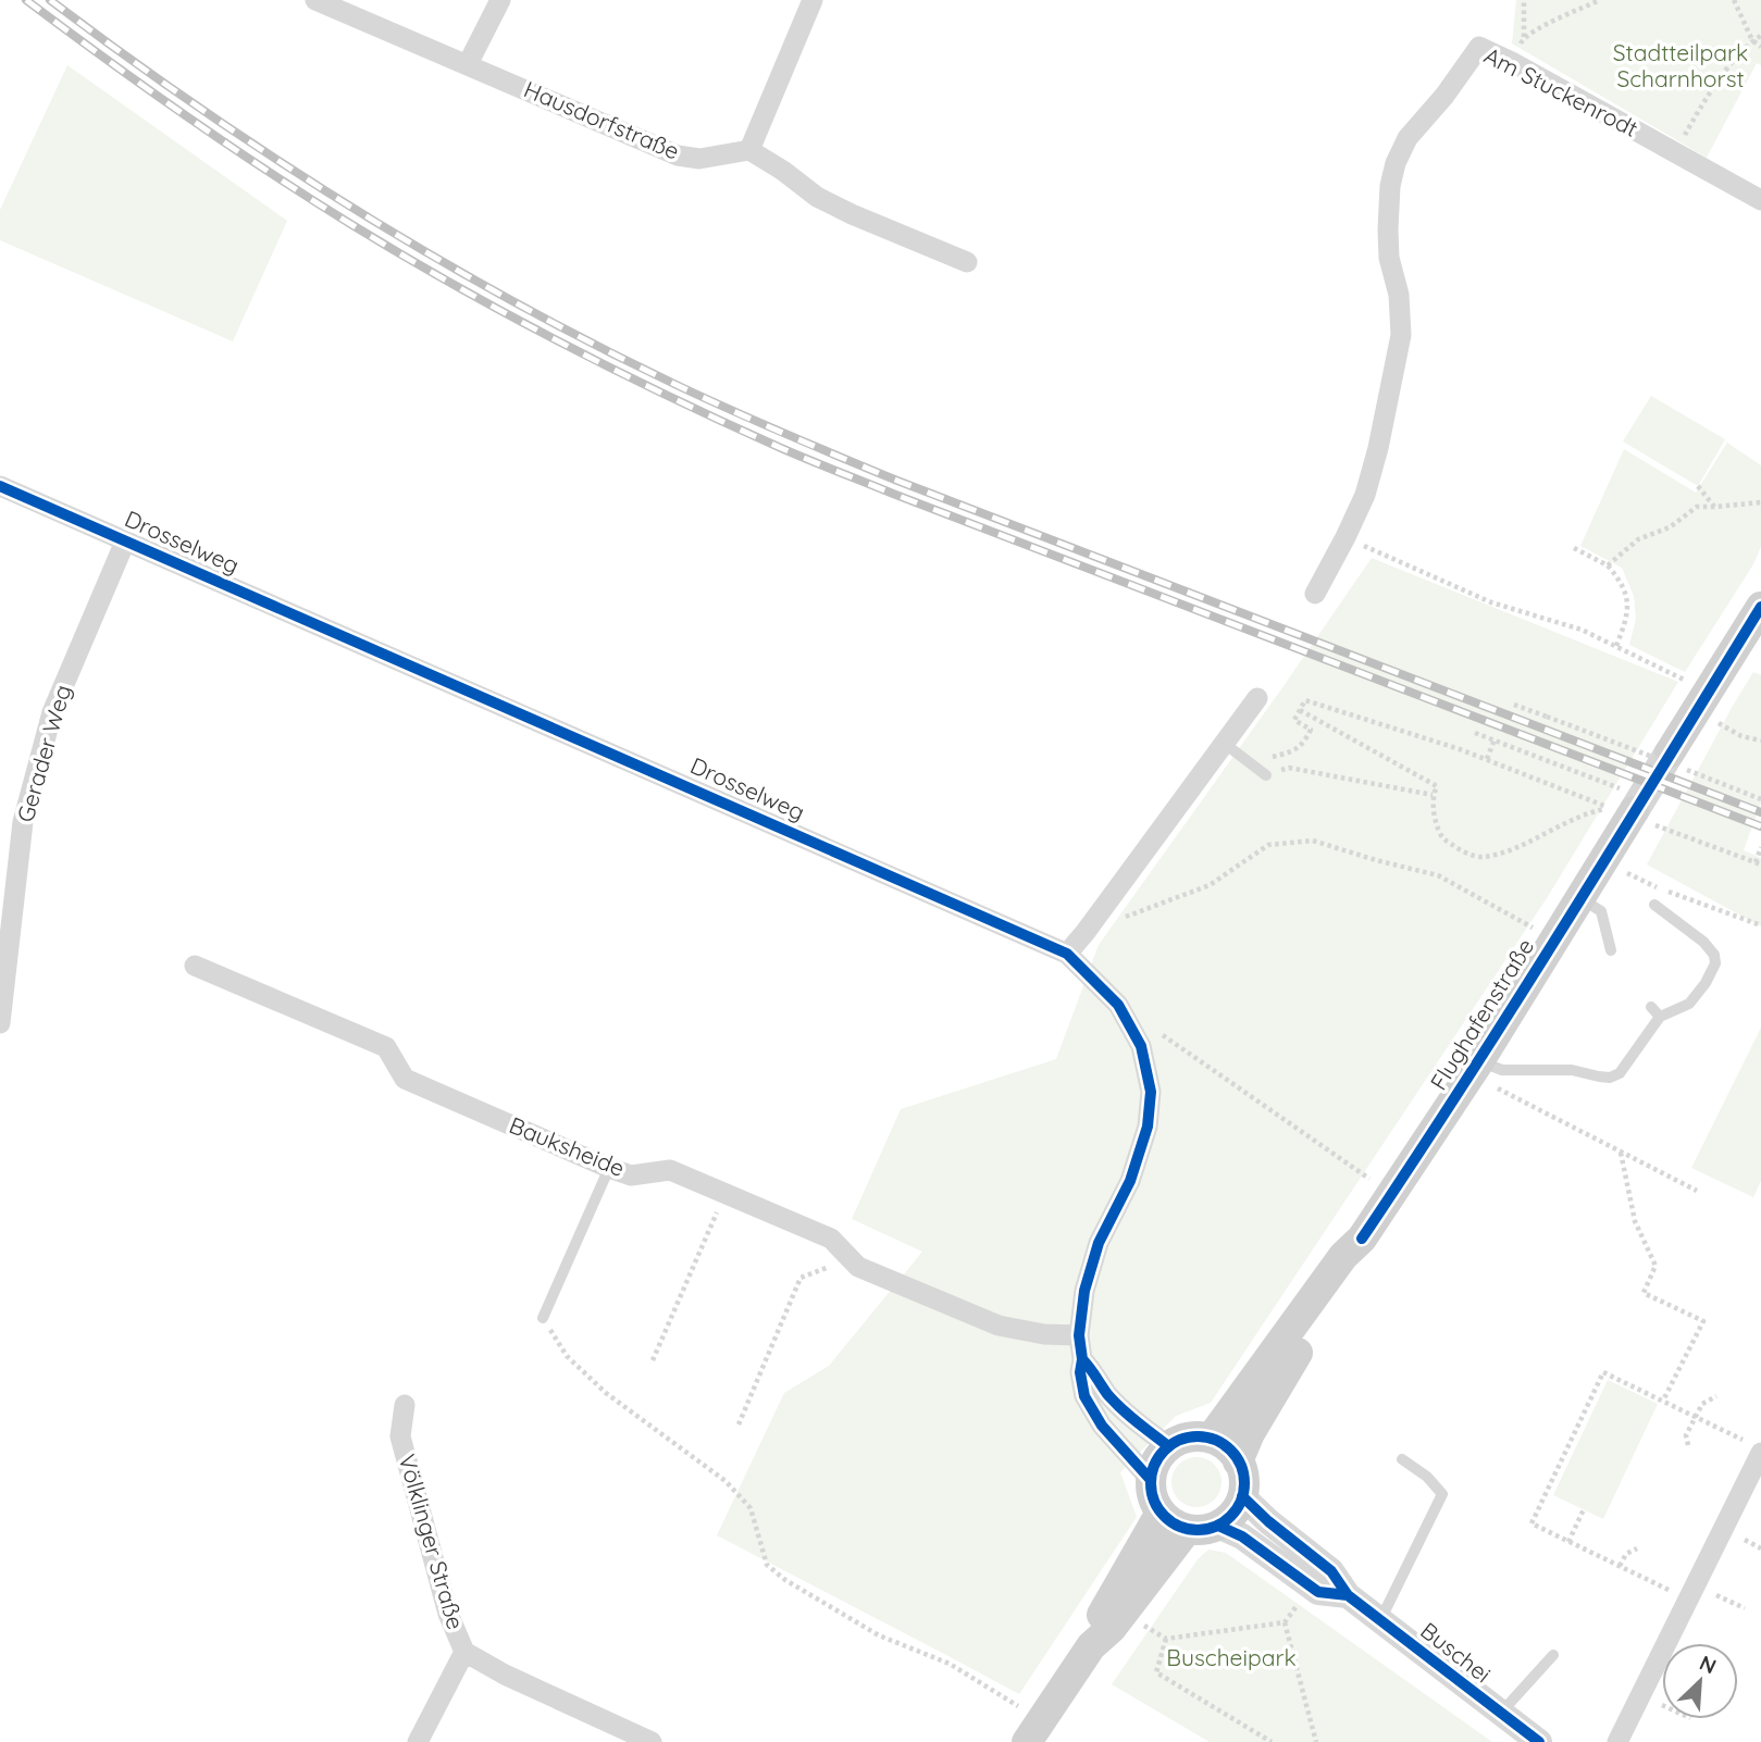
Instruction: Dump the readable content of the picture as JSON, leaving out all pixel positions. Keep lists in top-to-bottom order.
{
  "streets": {
    "main road": ["Flughafenstraße"],
    "street": [
      "Am Stuckenrodt",
      "Hausdorfstraße",
      "Drosselweg",
      "Gerader Weg",
      "Bauksheide",
      "Völklinger Straße",
      "Buschei"
    ]
  },
  "crossings": [
    ["Drosselweg", "Gerader Weg"],
    ["Drosselweg", "Flughafenstraße"],
    ["Drosselweg", "Bauksheide"],
    ["Drosselweg", "Buschei"],
    ["Flughafenstraße", "Buschei"]
  ],
  "parks": ["Stadtteilpark Scharnhorst", "Buscheipark"],
  "north": "top right"
}
